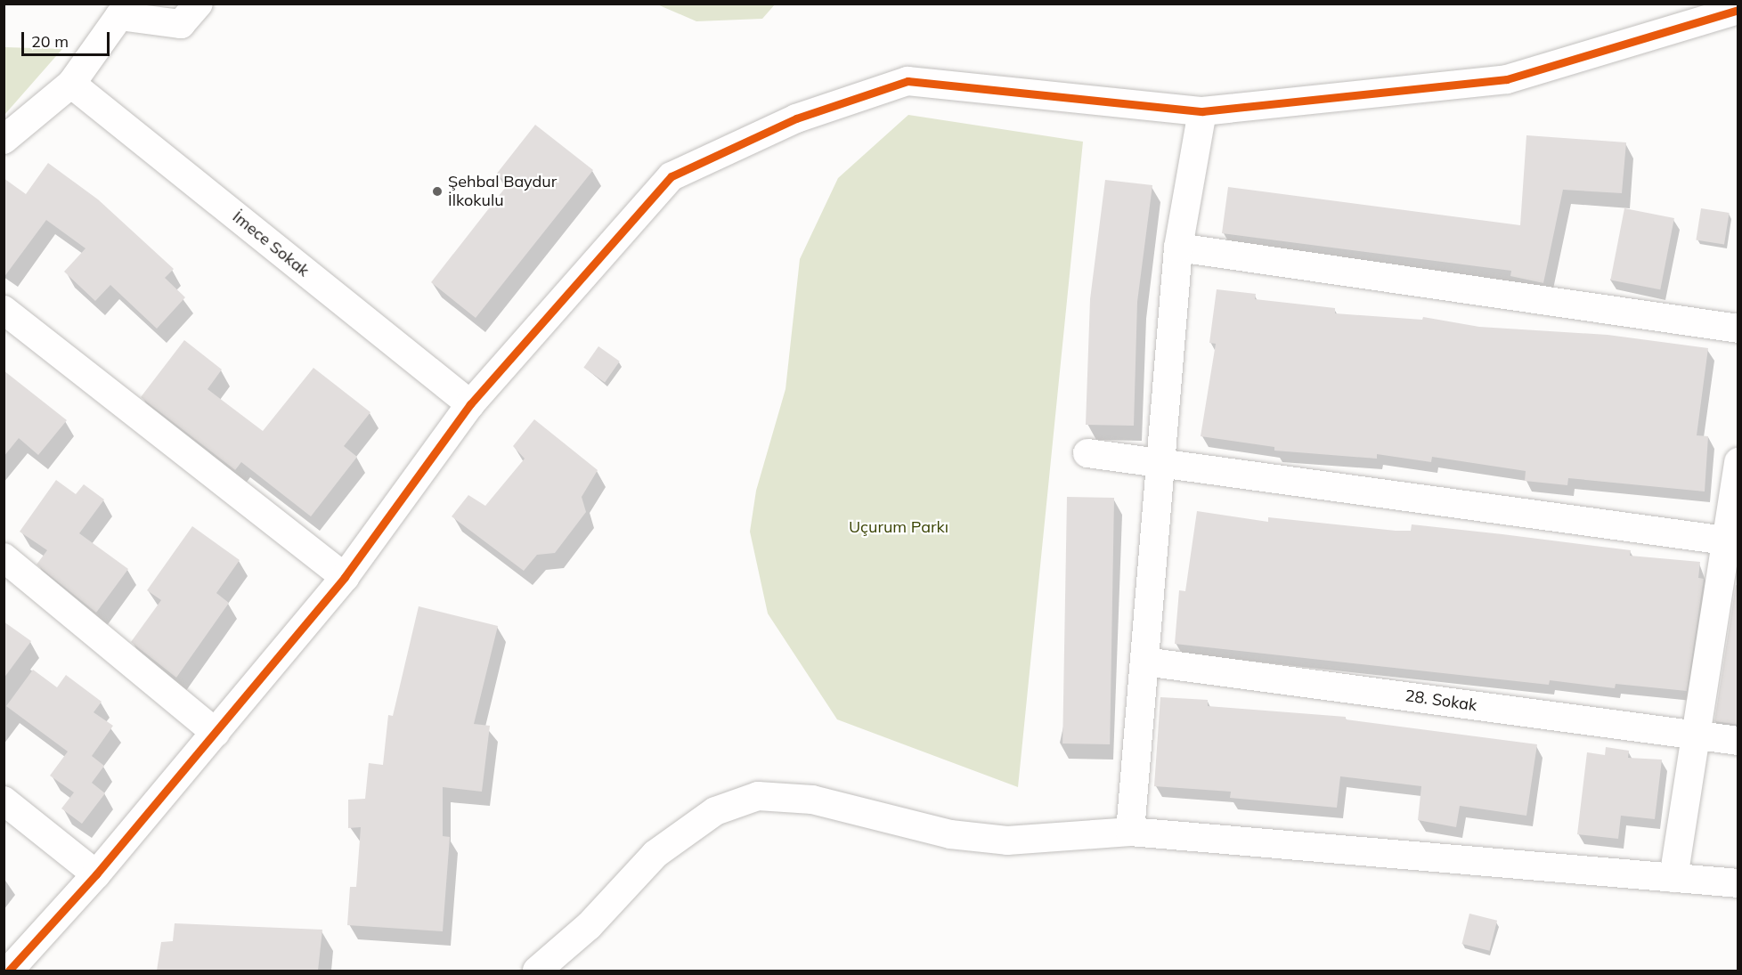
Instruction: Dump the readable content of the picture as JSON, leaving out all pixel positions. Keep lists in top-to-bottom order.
{
  "streets": {
    "street": ["İmece Sokak", "28. Sokak"]
  },
  "parks": ["Uçurum Parkı"],
  "places": ["Şehbal Baydur İlkokulu"],
  "scale_bar": "20 m"
}
